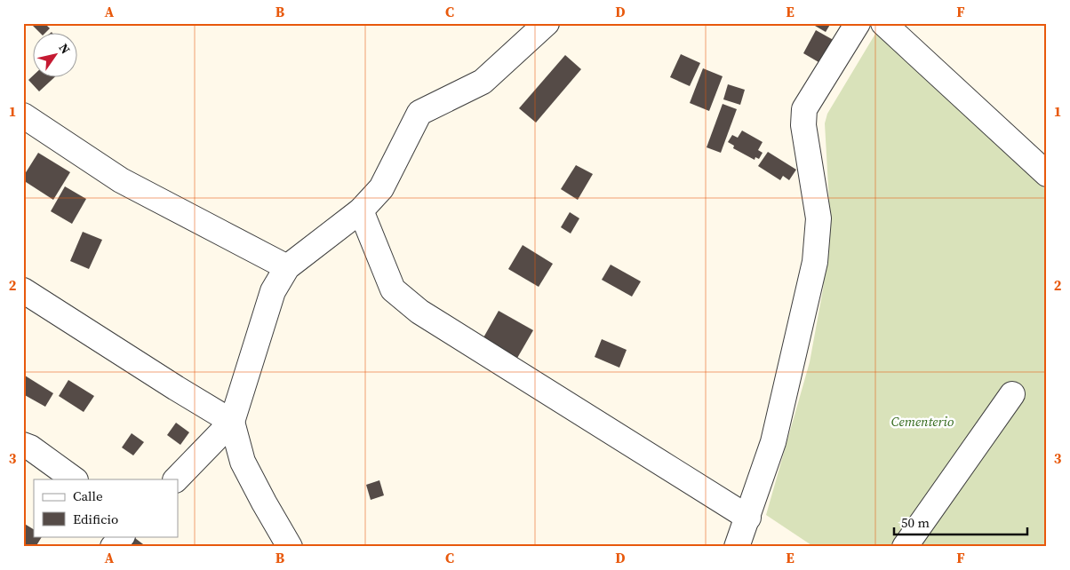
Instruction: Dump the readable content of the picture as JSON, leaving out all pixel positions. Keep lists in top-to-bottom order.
{
  "parks": ["Cementerio"],
  "legend": ["Calle", "Edificio"],
  "scale_bar": "50 m",
  "north": "top right",
  "grid": {
    "columns": [
      "A",
      "B",
      "C",
      "D",
      "E",
      "F"
    ],
    "rows": ["1", "2", "3"]
  }
}
